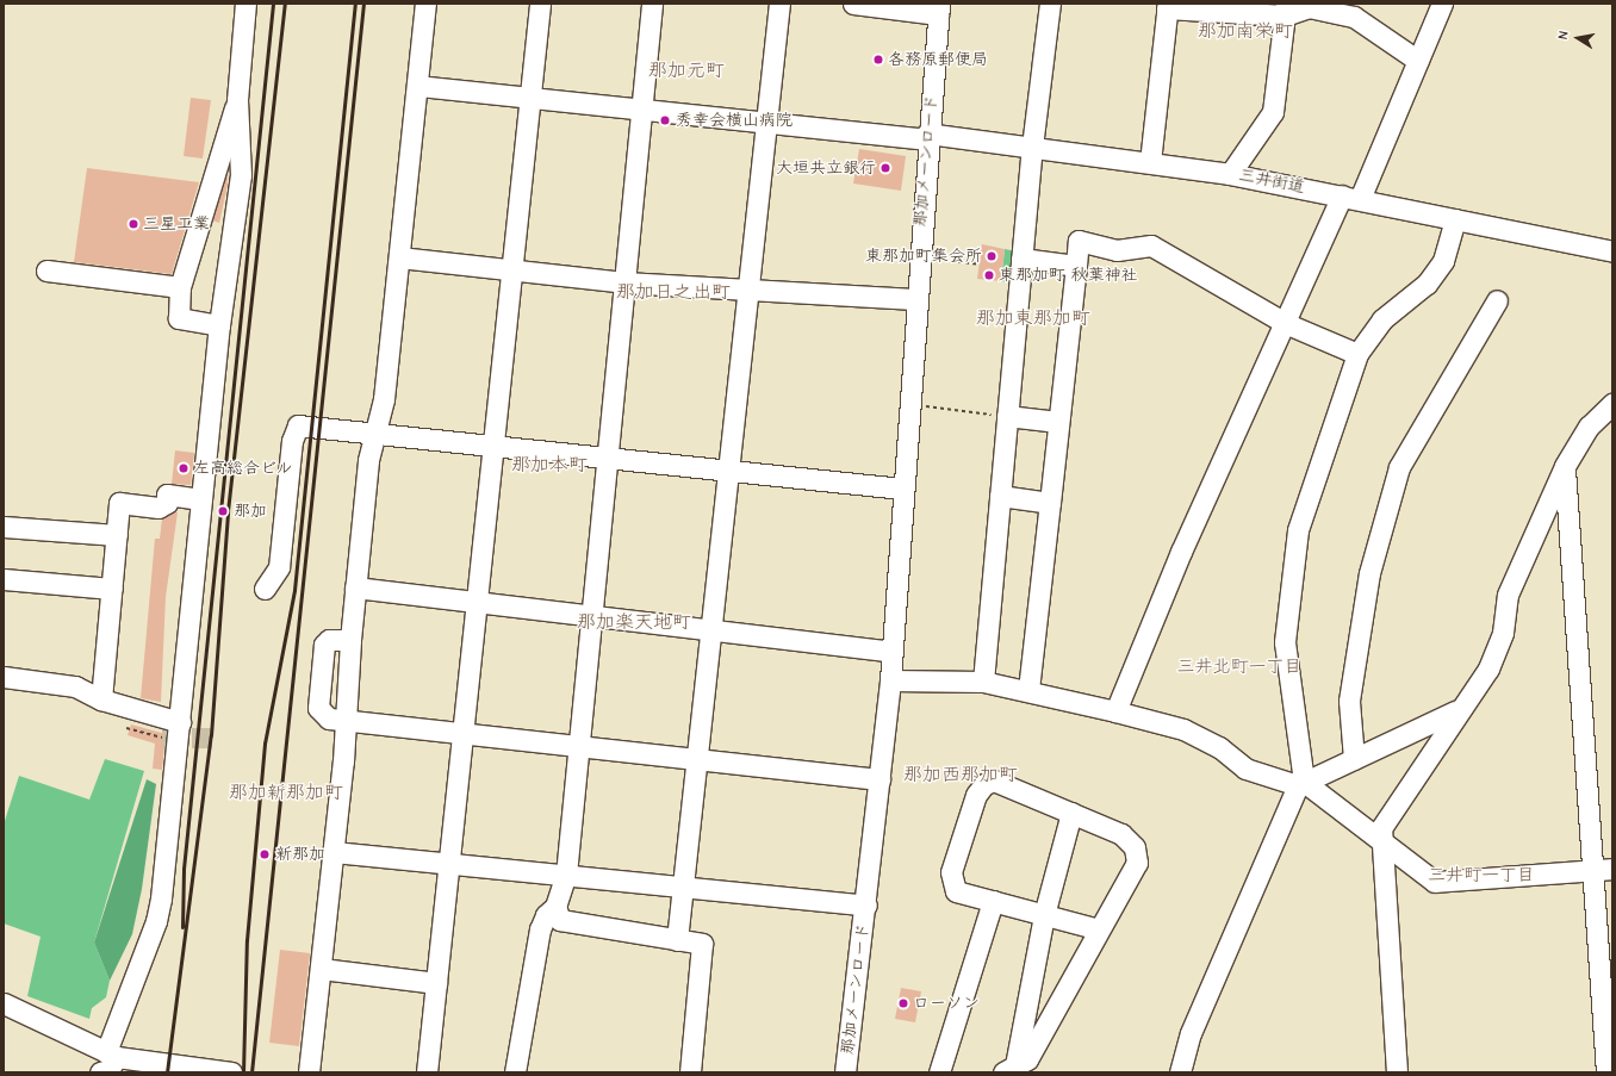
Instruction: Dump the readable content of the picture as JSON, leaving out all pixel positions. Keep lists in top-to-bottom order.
{
  "streets": {
    "street": ["那加メーンロード", "三井街道"]
  },
  "crossings": [
    ["那加メーンロード", "三井街道"]
  ],
  "districts": [
    "那加南栄町",
    "那加元町",
    "那加日之出町",
    "那加東那加町",
    "那加本町",
    "那加楽天地町",
    "三井北町一丁目",
    "那加西那加町",
    "那加新那加町",
    "三井町一丁目"
  ],
  "places": [
    "各務原郵便局",
    "秀幸会横山病院",
    "大垣共立銀行",
    "三星工業",
    "東那加町集会所",
    "東那加町 秋葉神社",
    "左高総合ビル",
    "那加",
    "新那加",
    "ローソン"
  ],
  "north": "left"
}
